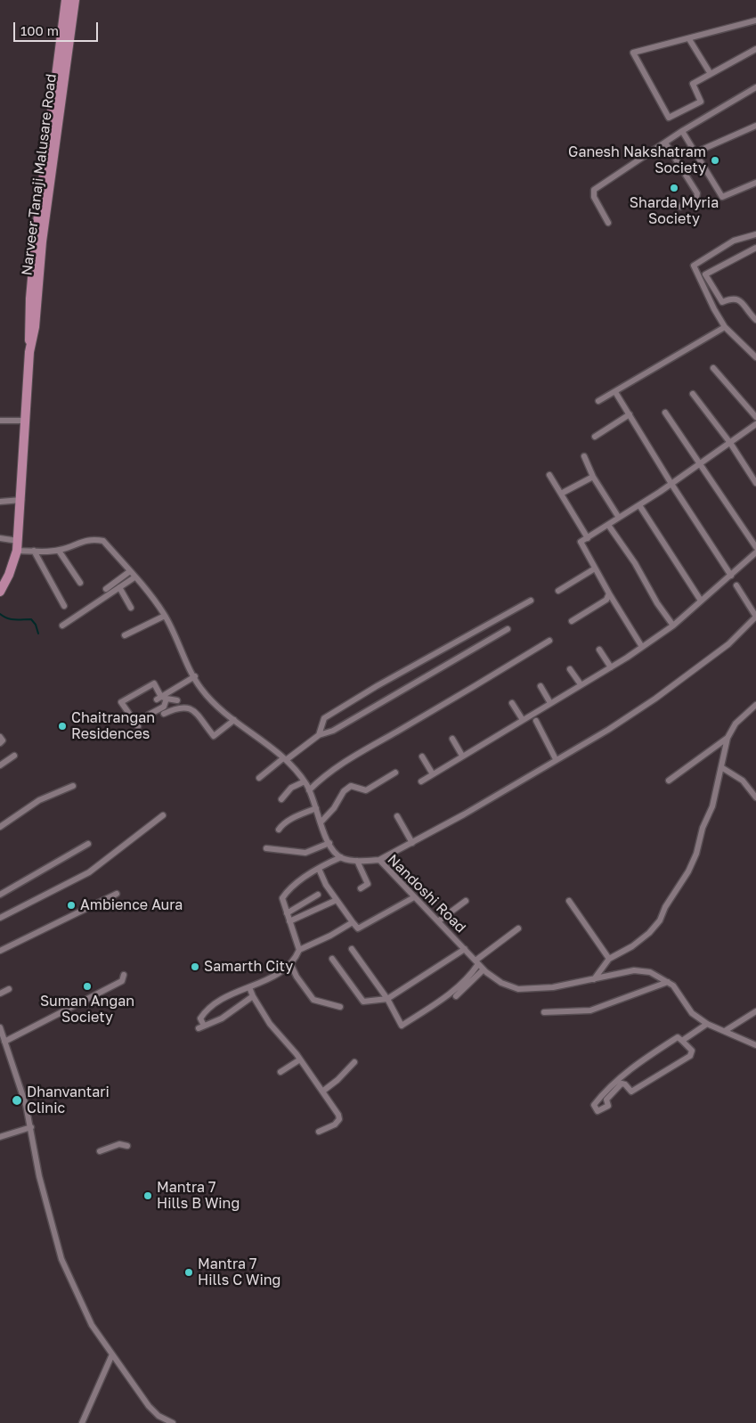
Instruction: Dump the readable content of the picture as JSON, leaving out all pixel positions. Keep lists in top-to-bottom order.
{
  "streets": {
    "main road": ["Narveer Tanaji Malusare Road"],
    "street": ["Nandoshi Road"]
  },
  "places": [
    "Ganesh Nakshatram Society",
    "Sharda Myria Society",
    "Chaitrangan Residences",
    "Ambience Aura",
    "Samarth City",
    "Suman Angan Society",
    "Dhanvantari Clinic",
    "Mantra 7 Hills B Wing",
    "Mantra 7 Hills C Wing"
  ],
  "scale_bar": "100 m"
}
